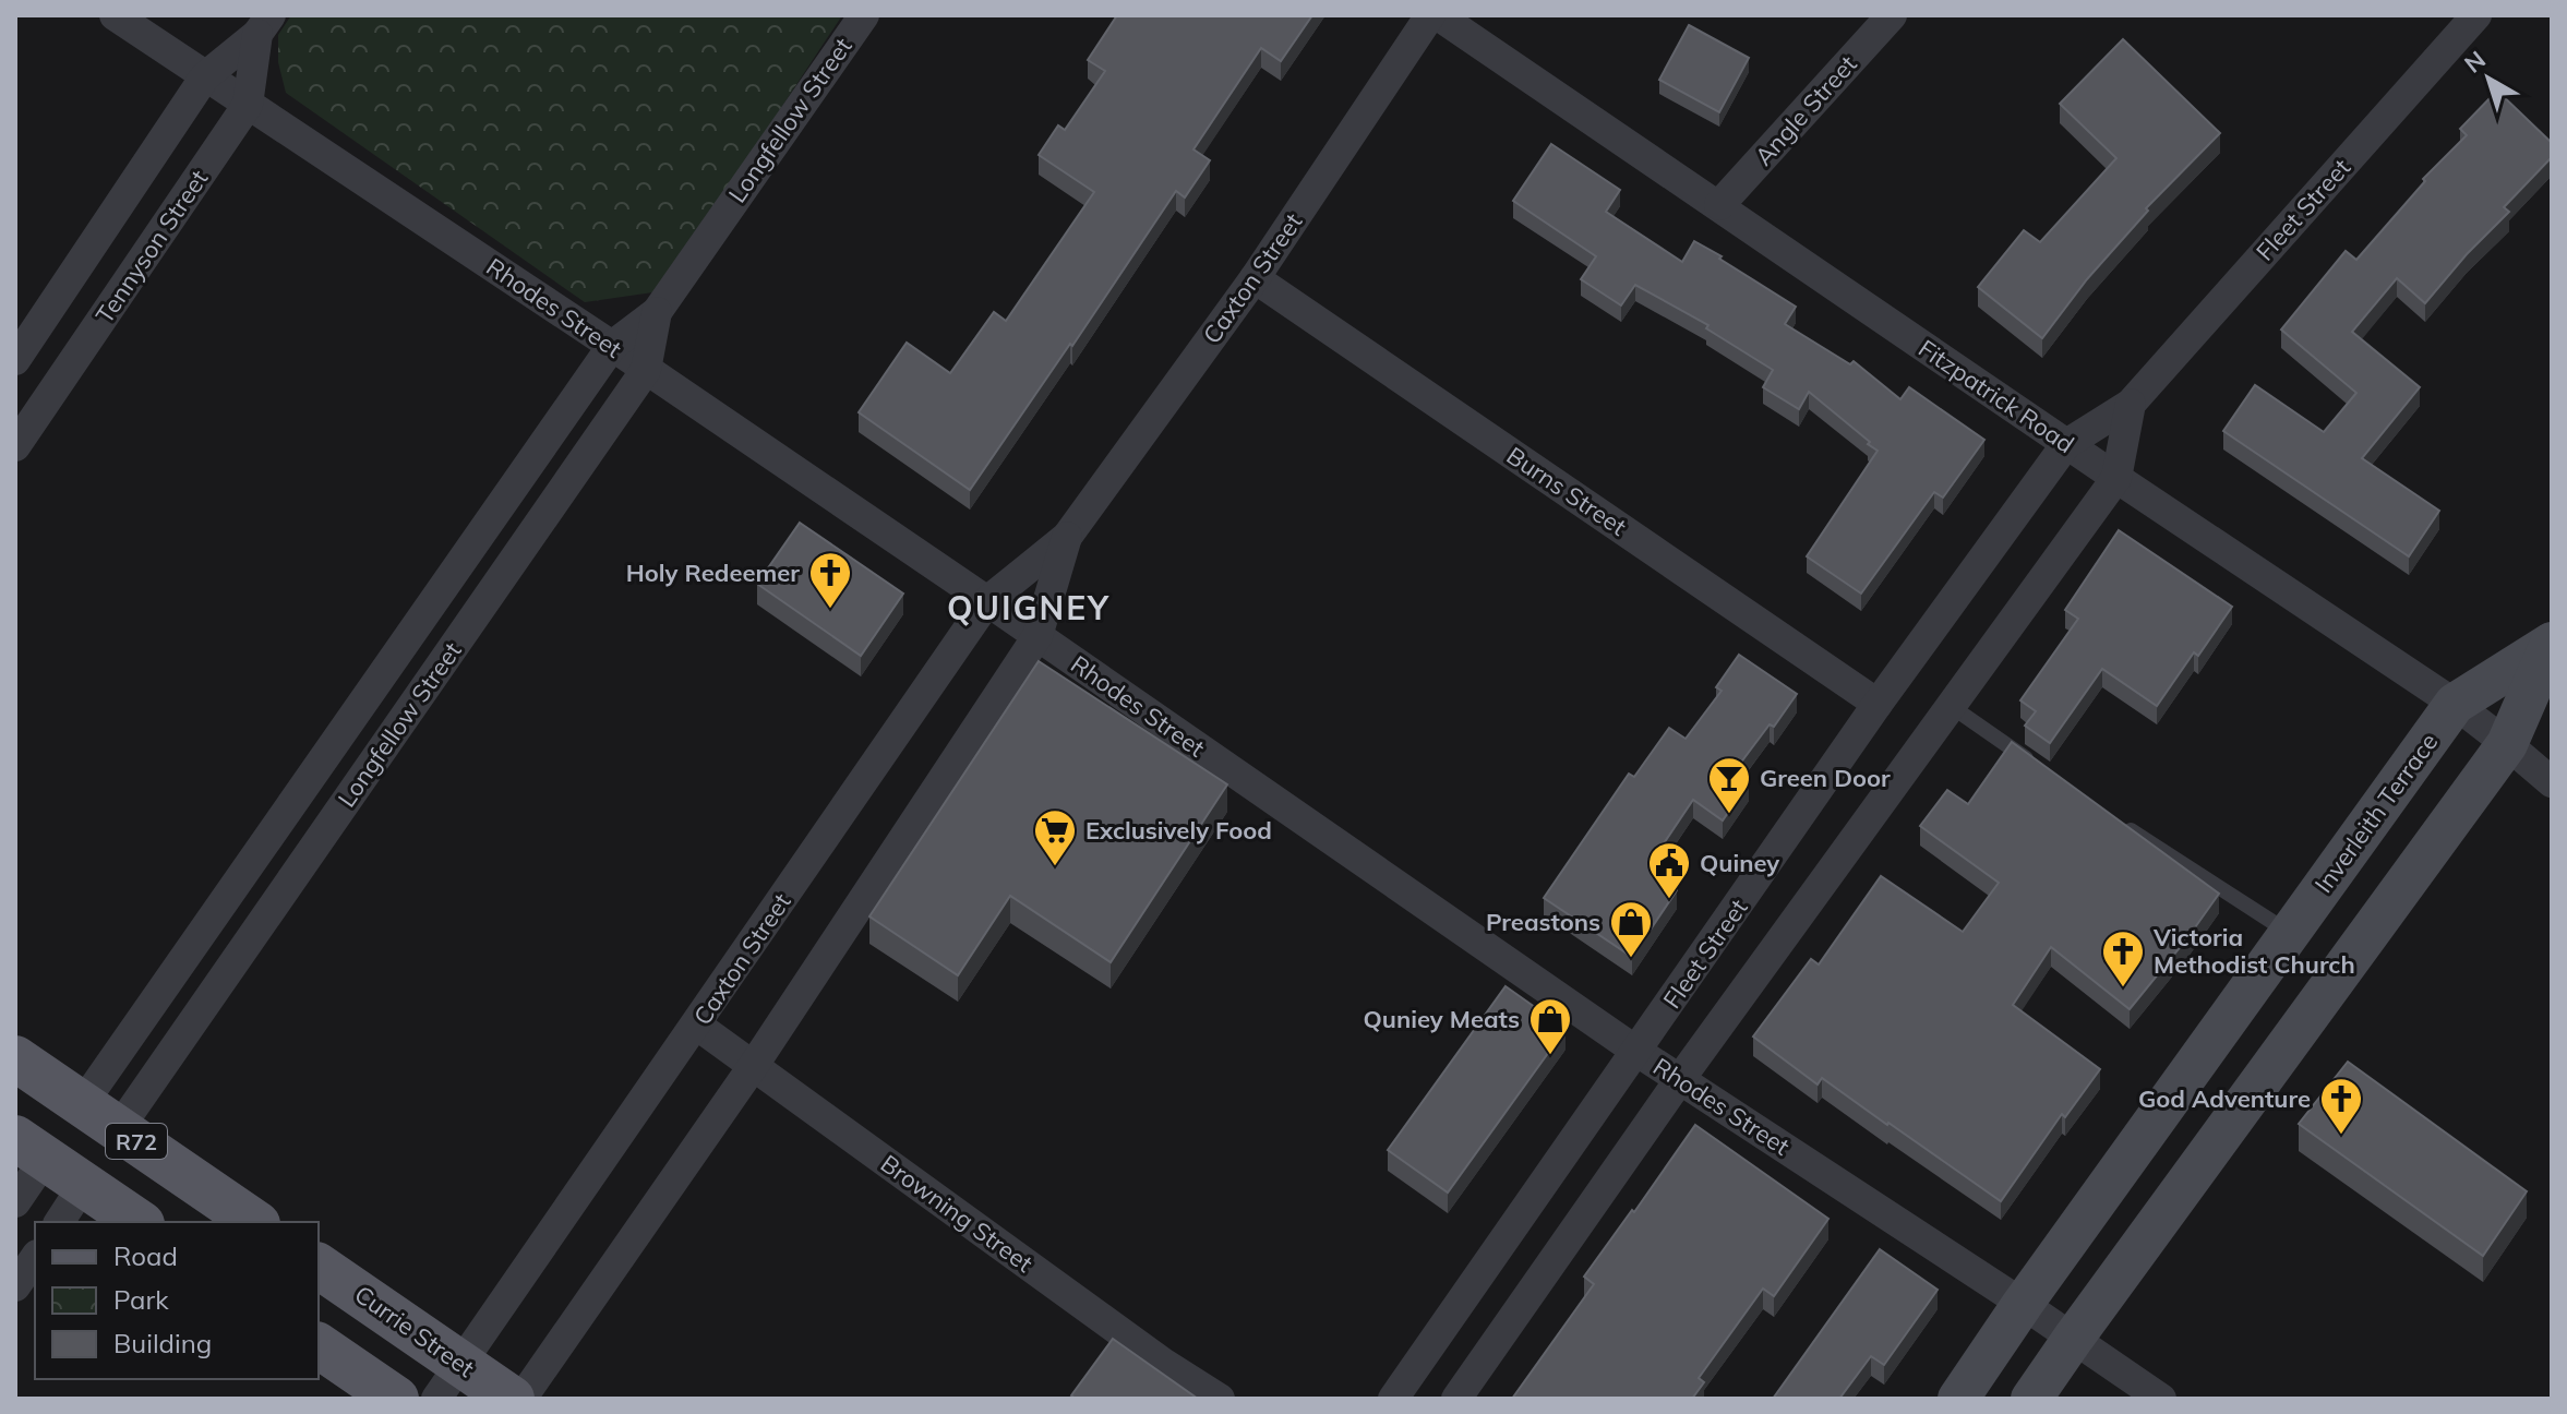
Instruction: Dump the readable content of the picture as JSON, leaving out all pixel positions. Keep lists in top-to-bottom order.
{
  "streets": {
    "main road": ["R72", "Currie Street"],
    "street": [
      "Angle Street",
      "Longfellow Street",
      "Fleet Street",
      "Tennyson Street",
      "Caxton Street",
      "Rhodes Street",
      "Fitzpatrick Road",
      "Burns Street",
      "Inverleith Terrace",
      "Browning Street"
    ]
  },
  "crossings": [
    ["Angle Street", "Fitzpatrick Road"],
    ["Longfellow Street", "Rhodes Street"],
    ["Longfellow Street", "R72"],
    ["Fleet Street", "Rhodes Street"],
    ["Fleet Street", "Fitzpatrick Road"],
    ["Fleet Street", "Burns Street"],
    ["Tennyson Street", "Rhodes Street"],
    ["Caxton Street", "Rhodes Street"],
    ["Caxton Street", "Burns Street"],
    ["Caxton Street", "Browning Street"],
    ["Caxton Street", "Currie Street"],
    ["Rhodes Street", "Inverleith Terrace"],
    ["Fitzpatrick Road", "Inverleith Terrace"]
  ],
  "districts": ["QUIGNEY"],
  "places": {
    "church": ["Holy Redeemer", "Victoria Methodist Church", "God Adventure"],
    "bar": ["Green Door"],
    "supermarket": ["Exclusively Food"],
    "public building": ["Quiney"],
    "shop": ["Preastons", "Quniey Meats"]
  },
  "legend": ["Road", "Park", "Building"],
  "north": "top left"
}
